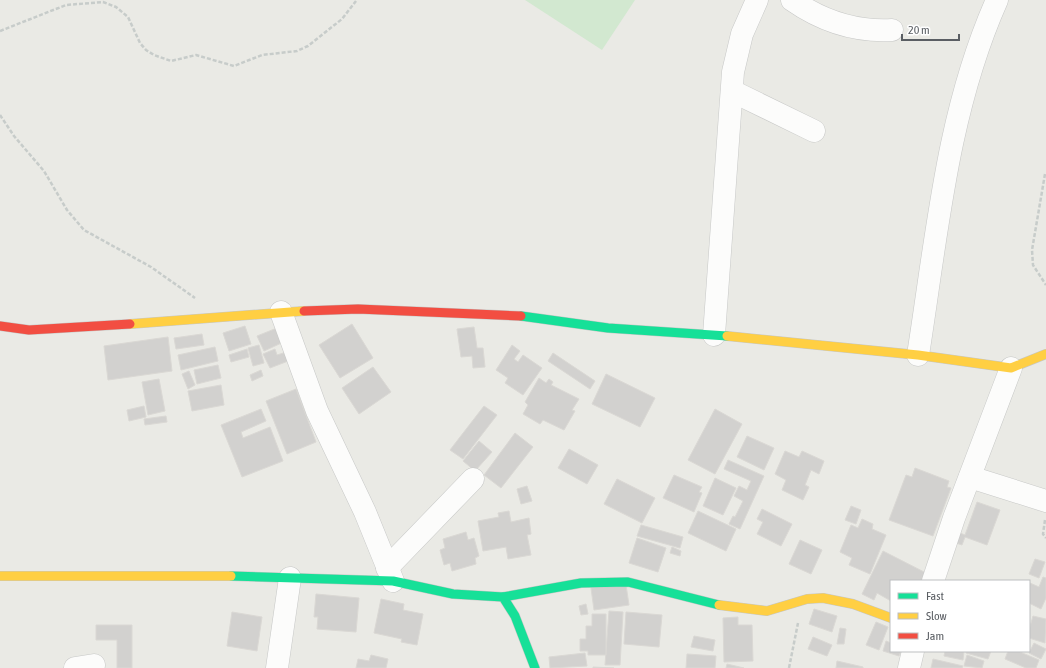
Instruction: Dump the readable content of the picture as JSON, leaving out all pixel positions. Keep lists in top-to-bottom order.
{
  "legend": ["Fast", "Slow", "Jam"],
  "scale_bar": "20 m"
}
